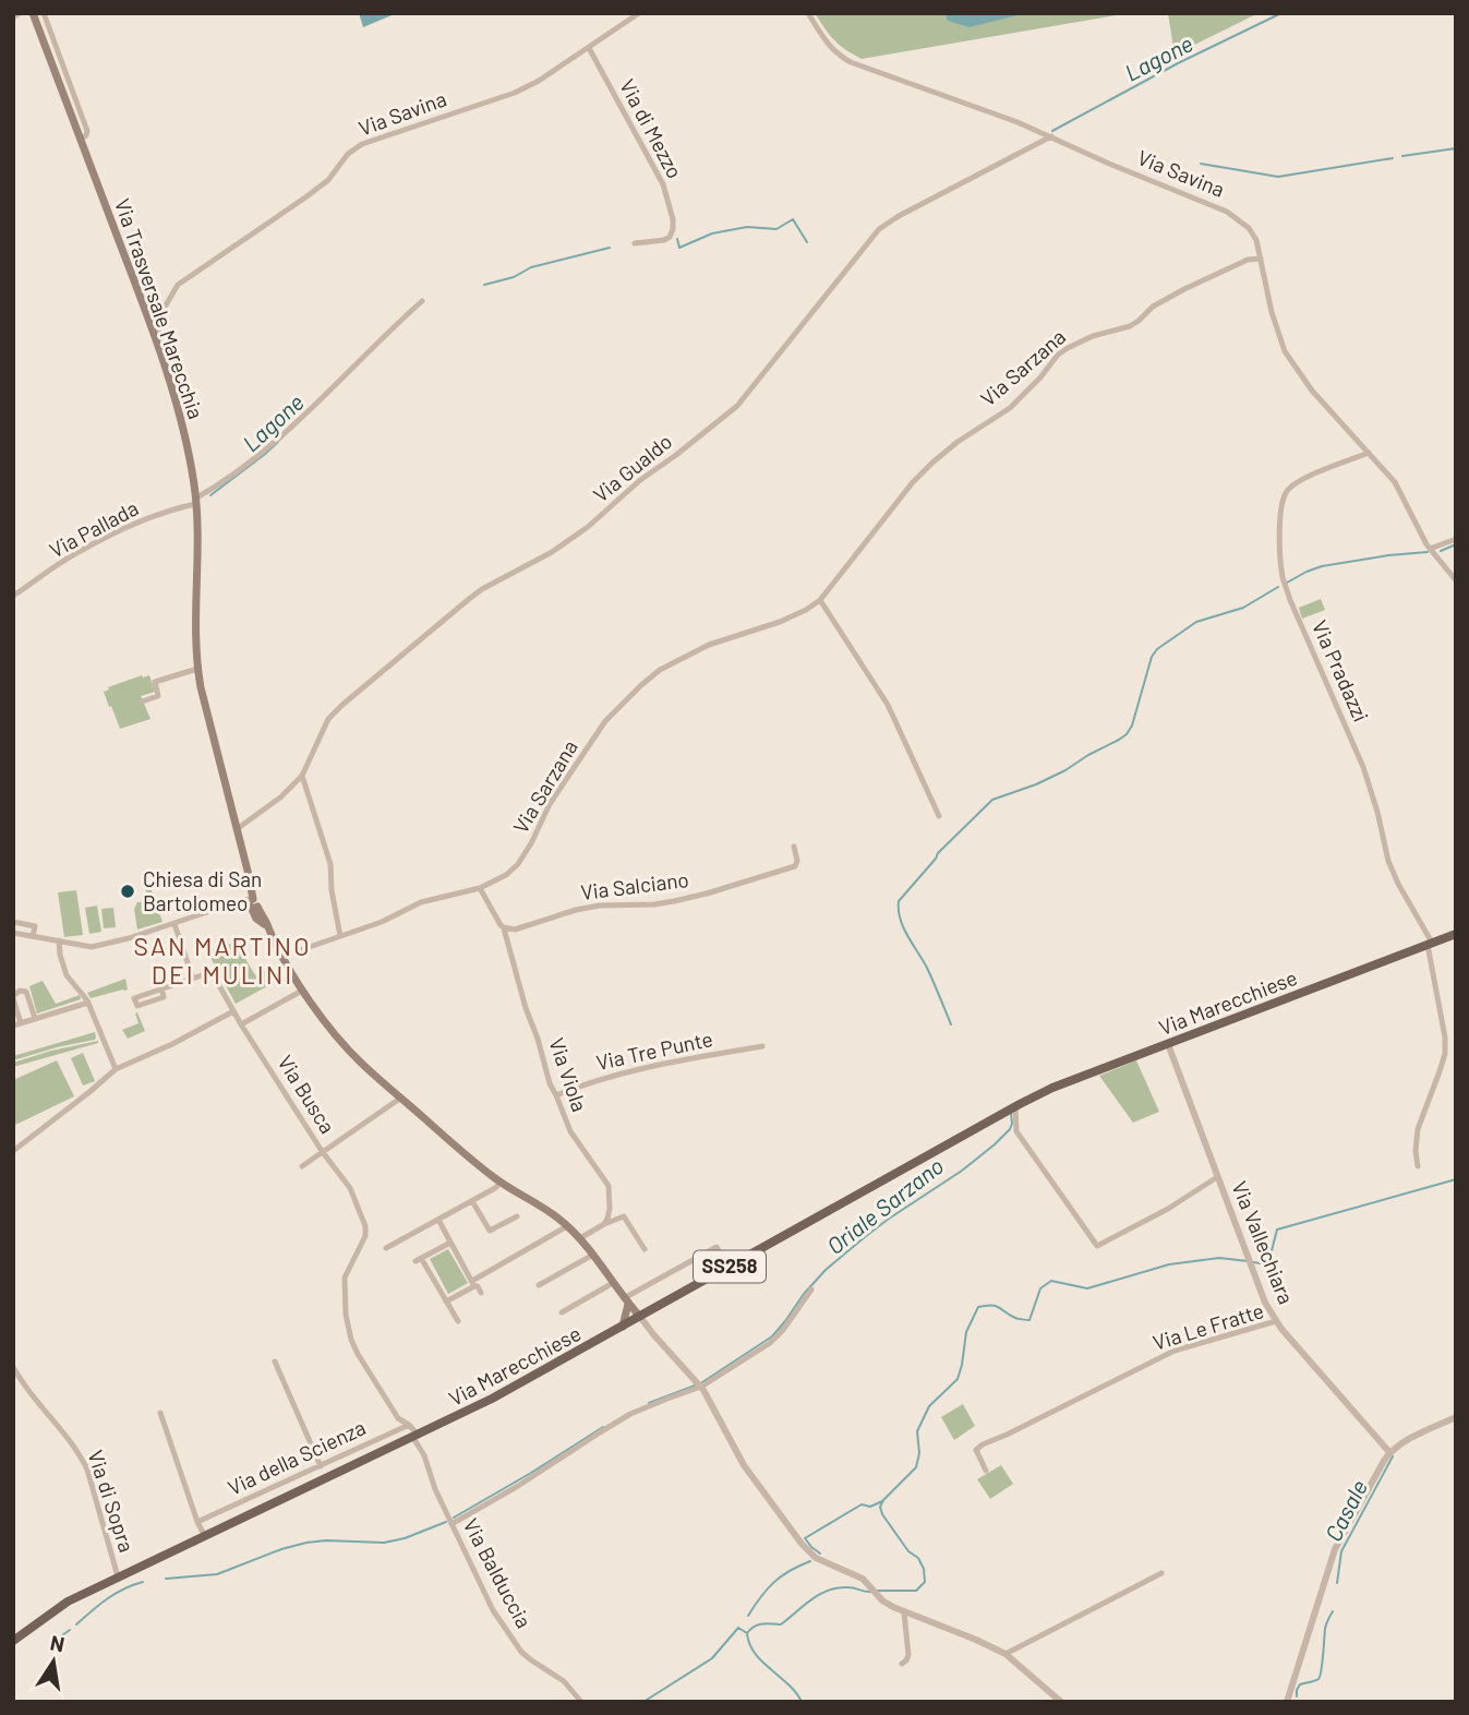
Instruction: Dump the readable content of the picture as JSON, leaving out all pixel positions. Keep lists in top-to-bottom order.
{
  "streets": {
    "main road": ["Via Trasversale Marecchia", "Via Marecchiese", "SS258"],
    "street": [
      "Via Savina",
      "Via di Mezzo",
      "Via Sarzana",
      "Via Gualdo",
      "Via Pallada",
      "Via Pradazzi",
      "Via Salciano",
      "Via Tre Punte",
      "Via Viola",
      "Via Busca",
      "Via Vallechiara",
      "Via Le Fratte",
      "Via della Scienza",
      "Via di Sopra",
      "Via Balduccia"
    ]
  },
  "crossings": [
    ["Via Savina", "Via di Mezzo"],
    ["Via Savina", "Via Trasversale Marecchia"],
    ["Via Savina", "Via Sarzana"],
    ["Via Savina", "Via Gualdo"],
    ["Via Savina", "Via Pradazzi"],
    ["Via Trasversale Marecchia", "Via Sarzana"],
    ["Via Trasversale Marecchia", "Via Gualdo"],
    ["Via Trasversale Marecchia", "Via Pallada"],
    ["Via Pradazzi", "Via Marecchiese"],
    ["Via Salciano", "Via Viola"],
    ["Via Marecchiese", "Via Busca"],
    ["Via Marecchiese", "Via Vallechiara"],
    ["Via Marecchiese", "Via di Sopra"],
    ["Via Marecchiese", "Via Balduccia"],
    ["Via Tre Punte", "Via Viola"],
    ["Via Busca", "Via della Scienza"],
    ["Via Busca", "Via Balduccia"],
    ["Via Vallechiara", "Via Le Fratte"]
  ],
  "districts": ["SAN MARTINO DEI MULINI"],
  "water": ["Lagone", "Oriale Sarzano", "Casale"],
  "places": ["Chiesa di San Bartolomeo"],
  "north": "top"
}
